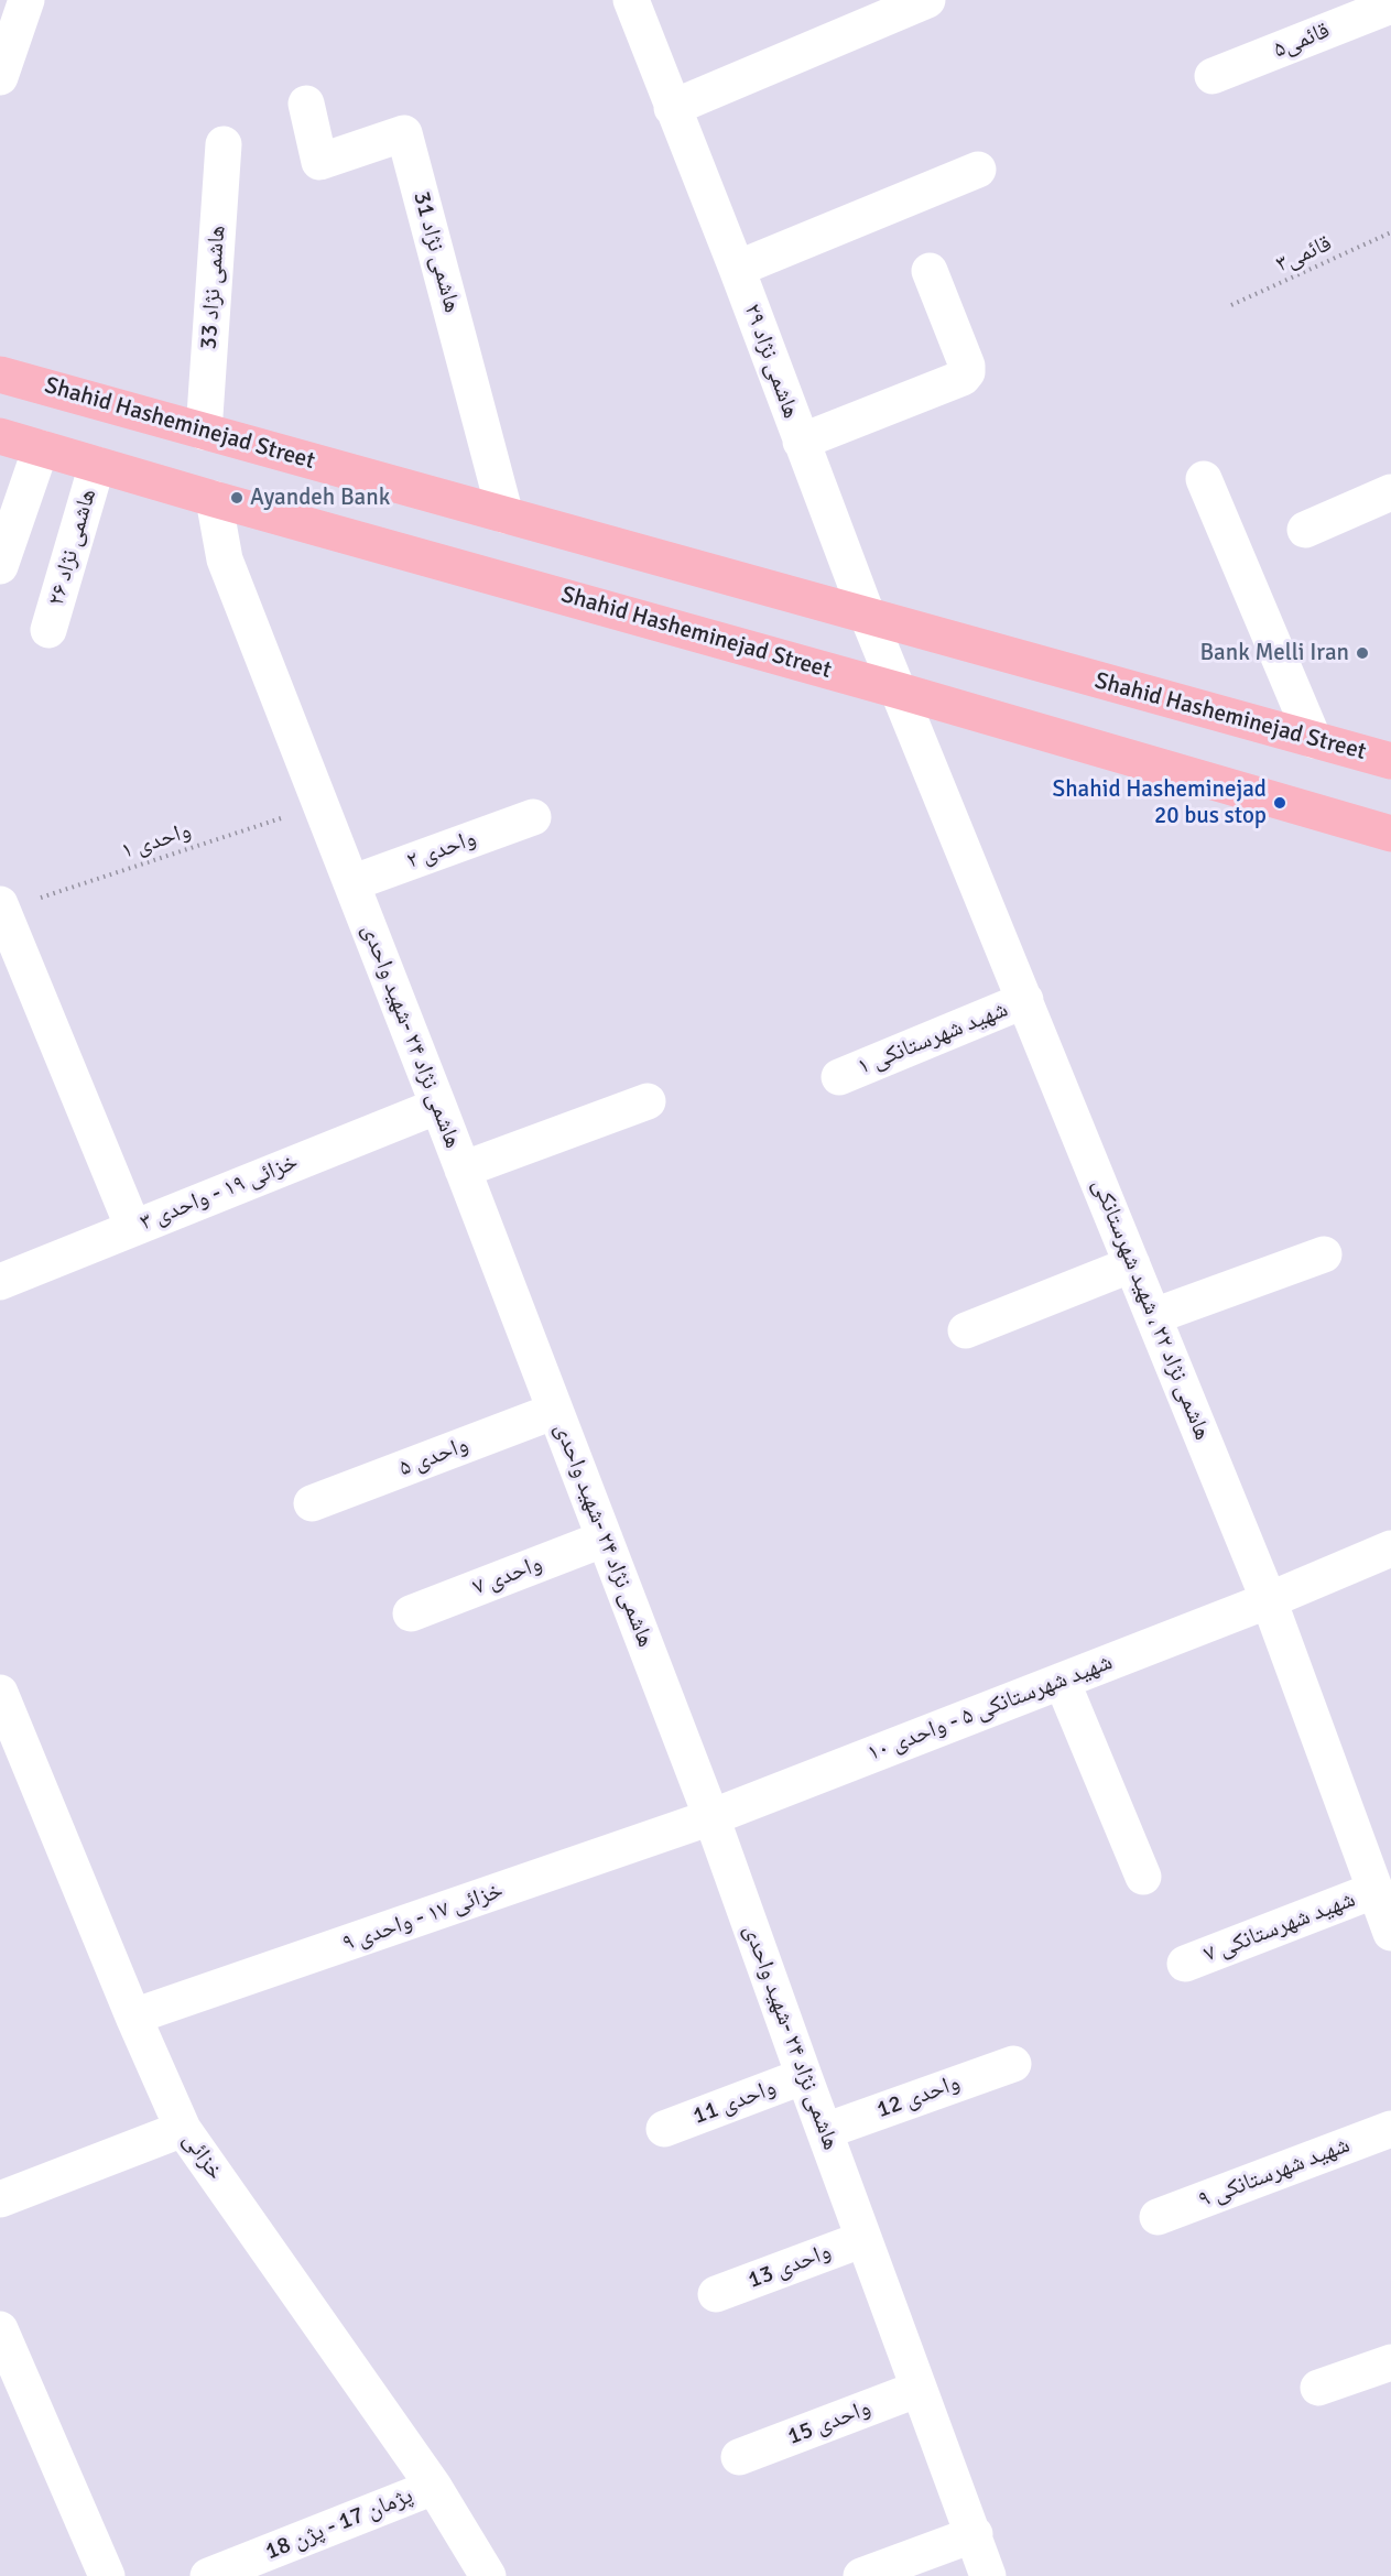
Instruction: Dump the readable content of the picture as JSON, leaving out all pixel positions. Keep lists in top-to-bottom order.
{
  "streets": {
    "main road": ["Shahid Hasheminejad Street"],
    "street": [
      "قائمی۵",
      "هاشمی نژاد 31",
      "هاشمی نژاد 33",
      "هاشمی نژاد ۲۹",
      "هاشمی نژاد ۲۶",
      "واحدی ۲",
      "هاشمی نژاد ۲۴ -شهید واحدی",
      "شهید شهرستانکی ۱",
      "خزائی ۱۹ - واحدی ۳",
      "هاشمی نژاد ۲۲ ، شهید شهرستانکی",
      "واحدی ۵",
      "واحدی ۷",
      "شهید شهرستانکی ۵ - واحدی ۱۰",
      "خزائی ۱۷ - واحدی ۹",
      "شهید شهرستانکی ۷",
      "واحدی 12",
      "واحدی 11",
      "خزائی",
      "شهید شهرستانکی ۹",
      "واحدی 13",
      "واحدی 15",
      "پژمان 17 - پژن 18"
    ],
    "path": ["قائمی۳", "واحدی ۱"]
  },
  "crossings": [
    ["هاشمی نژاد 31", "Shahid Hasheminejad Street"],
    ["هاشمی نژاد 33", "Shahid Hasheminejad Street"],
    ["هاشمی نژاد ۲۹", "Shahid Hasheminejad Street"],
    ["هاشمی نژاد ۲۹", "هاشمی نژاد ۲۲ ، شهید شهرستانکی"],
    ["Shahid Hasheminejad Street", "هاشمی نژاد ۲۶"],
    ["Shahid Hasheminejad Street", "هاشمی نژاد ۲۴ -شهید واحدی"],
    ["Shahid Hasheminejad Street", "هاشمی نژاد ۲۲ ، شهید شهرستانکی"],
    ["واحدی ۱", "هاشمی نژاد ۲۴ -شهید واحدی"],
    ["واحدی ۲", "هاشمی نژاد ۲۴ -شهید واحدی"],
    ["هاشمی نژاد ۲۴ -شهید واحدی", "خزائی ۱۹ - واحدی ۳"],
    ["هاشمی نژاد ۲۴ -شهید واحدی", "واحدی ۵"],
    ["هاشمی نژاد ۲۴ -شهید واحدی", "واحدی ۷"],
    ["هاشمی نژاد ۲۴ -شهید واحدی", "شهید شهرستانکی ۵ - واحدی ۱۰"],
    ["هاشمی نژاد ۲۴ -شهید واحدی", "خزائی ۱۷ - واحدی ۹"],
    ["هاشمی نژاد ۲۴ -شهید واحدی", "واحدی 12"],
    ["هاشمی نژاد ۲۴ -شهید واحدی", "واحدی 11"],
    ["هاشمی نژاد ۲۴ -شهید واحدی", "واحدی 13"],
    ["هاشمی نژاد ۲۴ -شهید واحدی", "واحدی 15"],
    ["شهید شهرستانکی ۱", "هاشمی نژاد ۲۲ ، شهید شهرستانکی"],
    ["هاشمی نژاد ۲۲ ، شهید شهرستانکی", "شهید شهرستانکی ۵ - واحدی ۱۰"],
    ["هاشمی نژاد ۲۲ ، شهید شهرستانکی", "شهید شهرستانکی ۷"],
    ["شهید شهرستانکی ۵ - واحدی ۱۰", "خزائی ۱۷ - واحدی ۹"],
    ["خزائی ۱۷ - واحدی ۹", "خزائی"],
    ["خزائی", "پژمان 17 - پژن 18"]
  ],
  "places": ["Ayandeh Bank", "Bank Melli Iran", "Shahid Hasheminejad 20 bus stop"]
}
